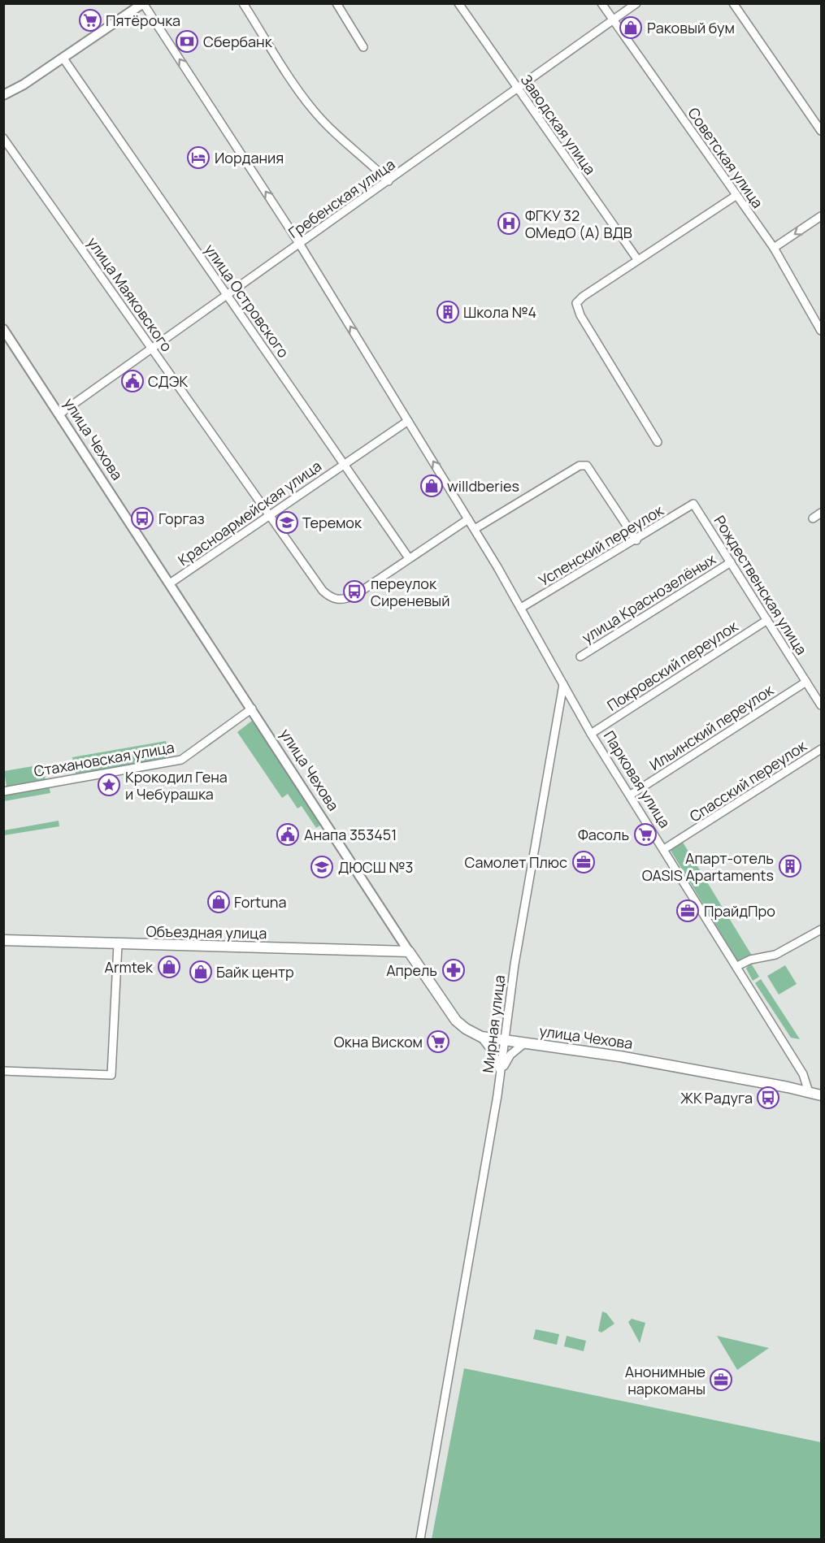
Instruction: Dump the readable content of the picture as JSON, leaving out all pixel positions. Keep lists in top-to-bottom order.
{
  "streets": {
    "main road": ["улица Чехова", "Объездная улица"],
    "street": [
      "Заводская улица",
      "Советская улица",
      "Гребенская улица",
      "улица Маяковского",
      "улица Островского",
      "Красноармейская улица",
      "Успенский переулок",
      "Рождественская улица",
      "улица Краснозелёных",
      "Покровский переулок",
      "Ильинский переулок",
      "Стахановская улица",
      "Парковая улица",
      "Спасский переулок",
      "Мирная улица"
    ]
  },
  "crossings": [
    ["Заводская улица", "Гребенская улица"],
    ["Советская улица", "Гребенская улица"],
    ["Гребенская улица", "улица Маяковского"],
    ["Гребенская улица", "улица Островского"],
    ["Гребенская улица", "улица Чехова"],
    ["Гребенская улица", "Парковая улица"],
    ["улица Маяковского", "улица Островского"],
    ["улица Маяковского", "Красноармейская улица"],
    ["улица Островского", "Красноармейская улица"],
    ["улица Чехова", "Красноармейская улица"],
    ["улица Чехова", "Стахановская улица"],
    ["улица Чехова", "Парковая улица"],
    ["улица Чехова", "Объездная улица"],
    ["улица Чехова", "Мирная улица"],
    ["Красноармейская улица", "Парковая улица"],
    ["Успенский переулок", "Рождественская улица"],
    ["Успенский переулок", "Парковая улица"],
    ["Рождественская улица", "улица Краснозелёных"],
    ["Рождественская улица", "Покровский переулок"],
    ["Рождественская улица", "Ильинский переулок"],
    ["Покровский переулок", "Парковая улица"],
    ["Ильинский переулок", "Парковая улица"],
    ["Парковая улица", "Спасский переулок"],
    ["Парковая улица", "Мирная улица"]
  ],
  "one_way": ["Парковая улица"],
  "places": {
    "supermarket": ["Пятёрочка", "Фасоль", "Окна Виском"],
    "shop": [
      "Раковый бум",
      "willdberies",
      "Fortuna",
      "Armtek",
      "Байк центр"
    ],
    "bank": ["Сбербанк"],
    "hotel": ["Иордания"],
    "hospital": ["ФГКУ 32 ОМедО (А) ВДВ"],
    "building": ["Школа №4", "Апарт-отель OASIS Apartaments"],
    "public building": ["СДЭК", "Анапа 353451"],
    "bus stop": ["Горгаз", "переулок Сиреневый", "ЖК Радуга"],
    "school or university": ["Теремок", "ДЮСШ №3"],
    "place": ["Крокодил Гена и Чебурашка"],
    "office": ["Самолет Плюс", "ПрайдПро", "Анонимные наркоманы"],
    "pharmacy": ["Апрель"]
  }
}
